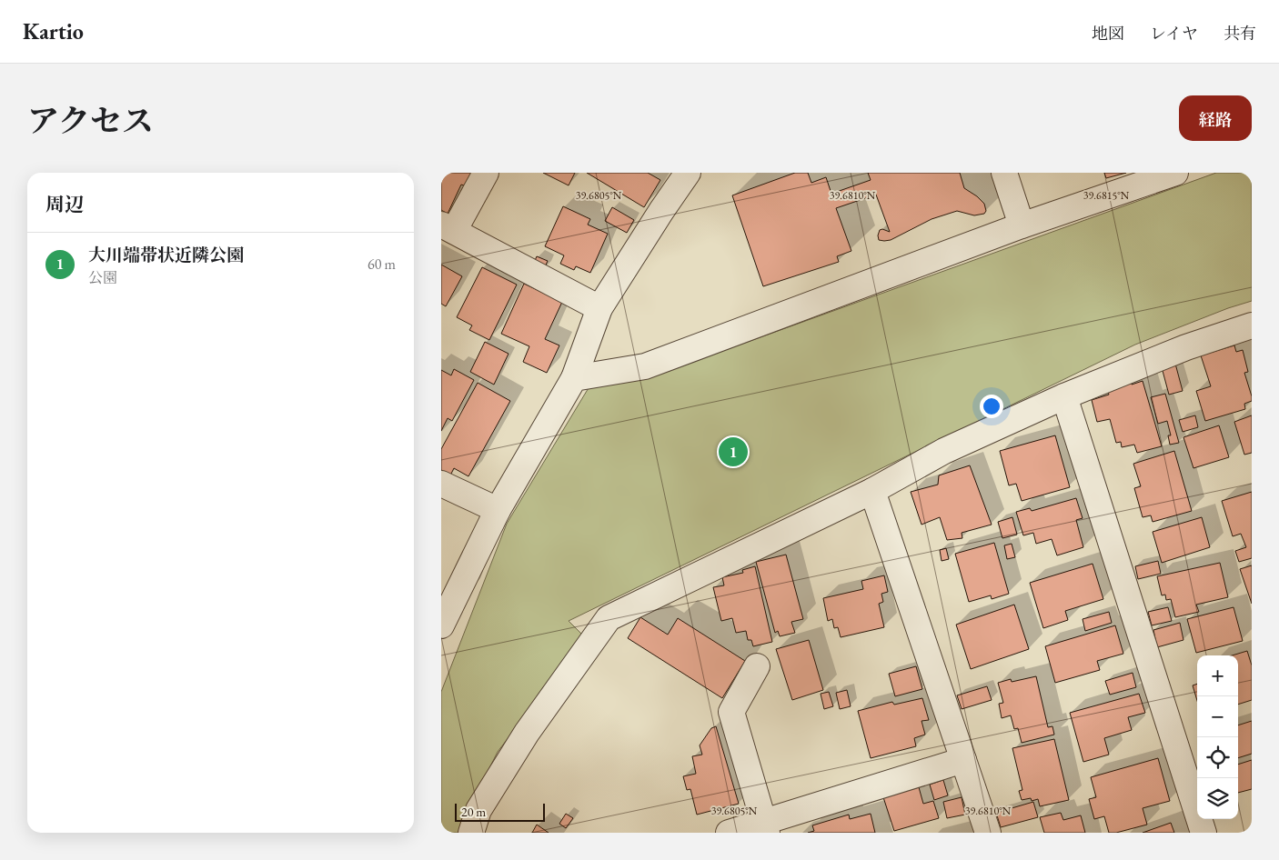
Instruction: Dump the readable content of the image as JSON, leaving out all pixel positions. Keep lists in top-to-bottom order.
{
  "scale_bar": "20 m",
  "page": {
    "header": "Kartio",
    "nav": ["地図", "レイヤ", "共有"],
    "title": "アクセス",
    "buttons": "経路",
    "heading": "周辺",
    "list": [
      {
        "mark": "1",
        "name": "大川端帯状近隣公園",
        "note": "公園",
        "value": "60 m"
      }
    ],
    "pins": "1",
    "map_buttons": ["+", "−"],
    "scale": "20 m"
  },
  "coordinates": ["39.6805°N", "39.6810°N", "39.6815°N"]
}
